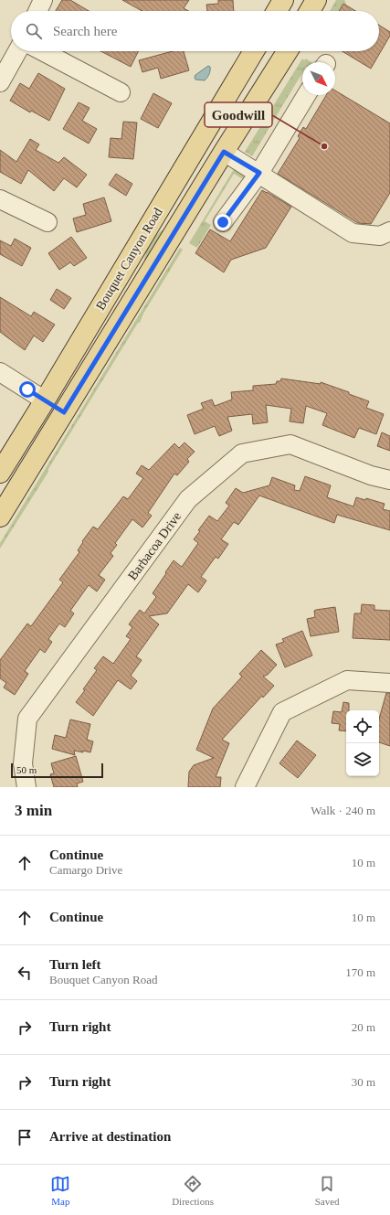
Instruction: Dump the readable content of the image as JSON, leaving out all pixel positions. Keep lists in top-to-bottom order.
{
  "streets": {
    "main road": ["Bouquet Canyon Road"],
    "street": ["Barbacoa Drive"]
  },
  "places": ["Goodwill"],
  "scale_bar": "50 m",
  "north": "bottom right",
  "page": {
    "search": "Search here",
    "scale": "50 m",
    "heading": ["3 min", "Walk · 240 m"],
    "list": [
      ["Continue", "Camargo Drive", "10 m"],
      ["Continue", "10 m"],
      ["Turn left", "Bouquet Canyon Road", "170 m"],
      ["Turn right", "20 m"],
      ["Turn right", "30 m"],
      "Arrive at destination"
    ],
    "nav": ["Map", "Directions", "Saved"]
  }
}
